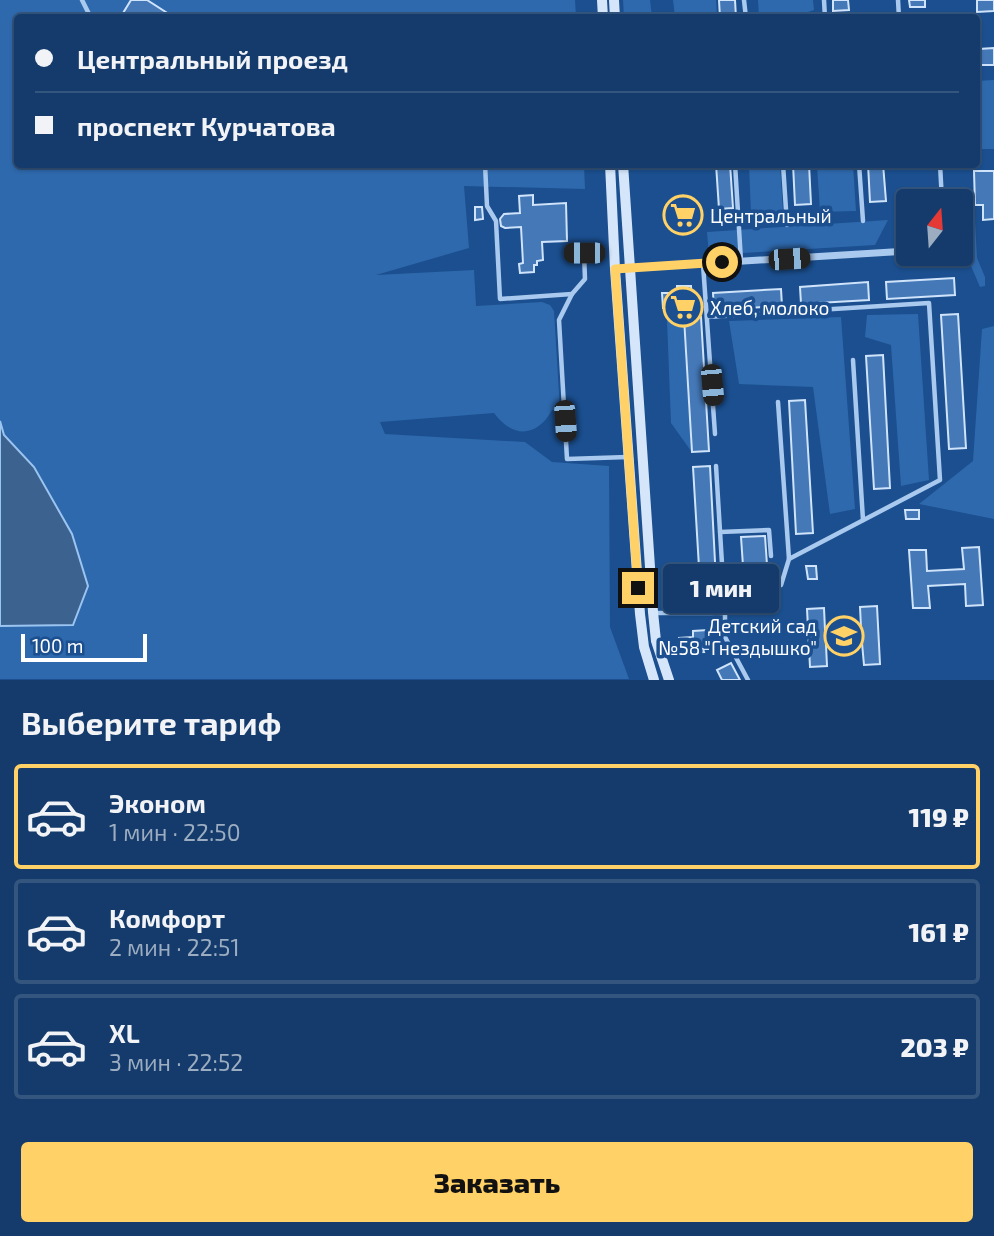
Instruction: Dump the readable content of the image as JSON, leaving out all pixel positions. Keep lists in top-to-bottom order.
{
  "places": {
    "supermarket": ["Центральный", "Хлеб, молоко"],
    "school or university": ["Детский сад №58 \"Гнездышко\""]
  },
  "scale_bar": "100 m",
  "north": "top",
  "page": {
    "banner": ["Центральный проезд", "проспект Курчатова"],
    "bubble": "1 мин",
    "scale": "100 m",
    "heading": "Выберите тариф",
    "list": [
      {
        "name": "Эконом",
        "note": "1 мин · 22:50",
        "value": "119 ₽"
      },
      {
        "name": "Комфорт",
        "note": "2 мин · 22:51",
        "value": "161 ₽"
      },
      {
        "name": "XL",
        "note": "3 мин · 22:52",
        "value": "203 ₽"
      }
    ],
    "buttons": "Заказать"
  }
}
